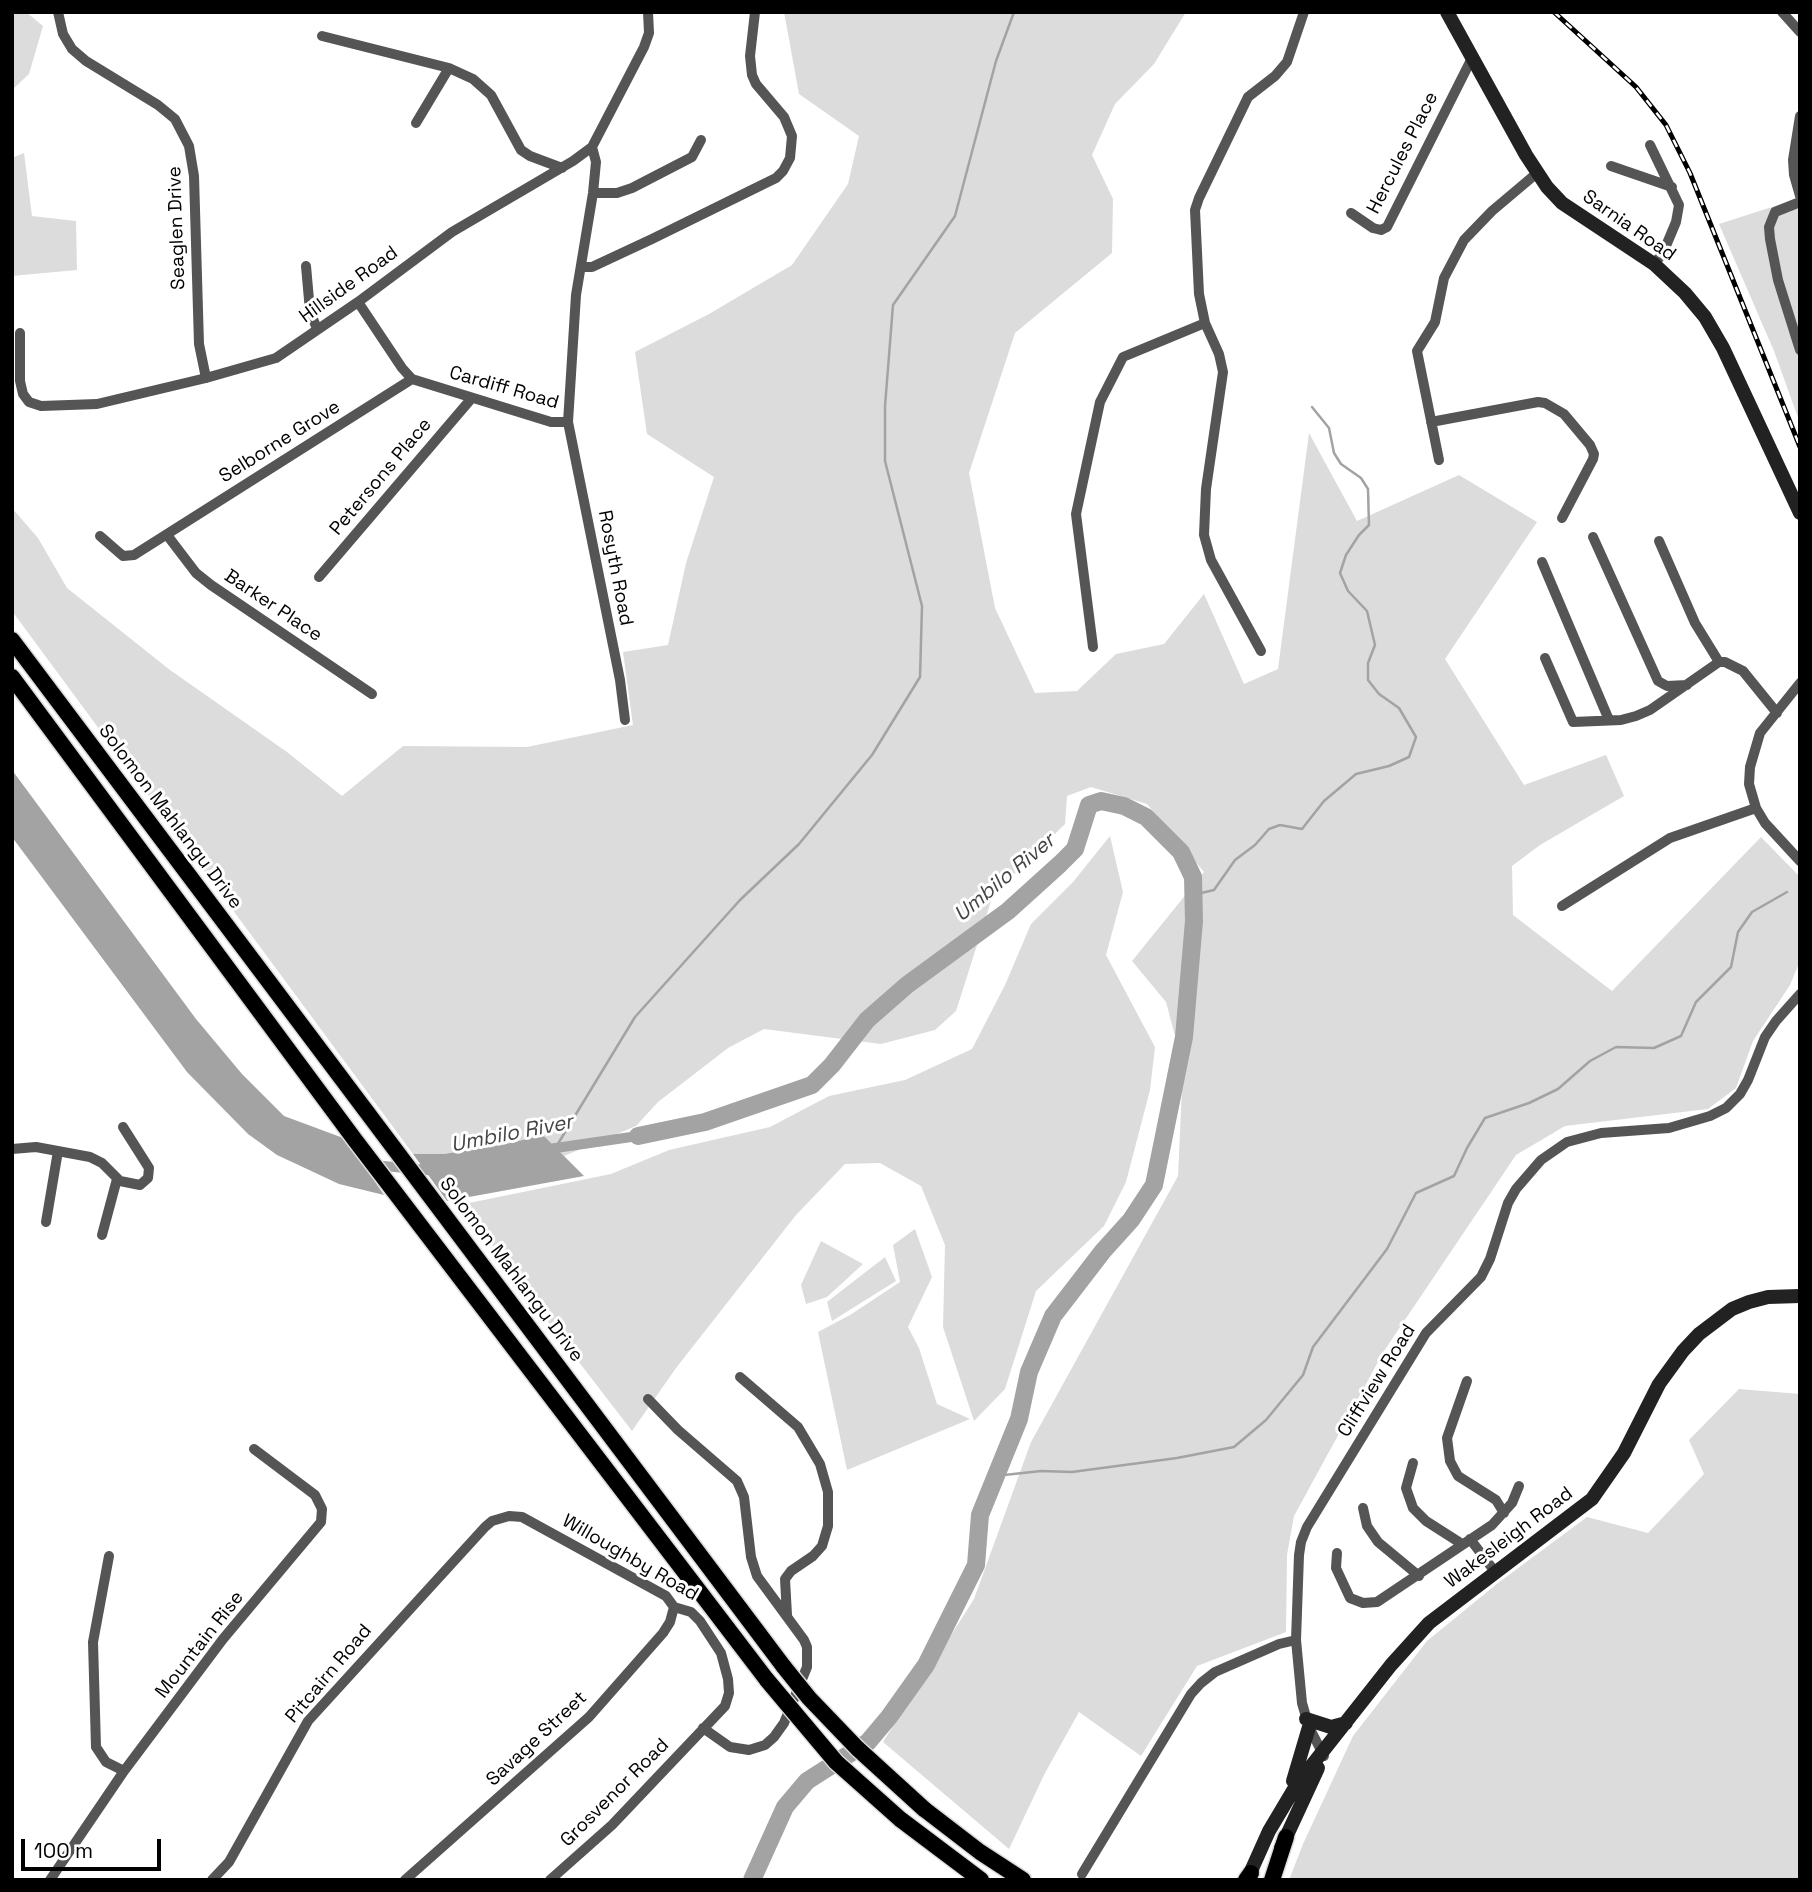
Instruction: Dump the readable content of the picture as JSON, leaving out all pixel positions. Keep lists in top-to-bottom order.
{
  "streets": {
    "highway": ["Solomon Mahlangu Drive"],
    "main road": ["Sarnia Road", "Wakesleigh Road"],
    "street": [
      "Hercules Place",
      "Seaglen Drive",
      "Hillside Road",
      "Cardiff Road",
      "Selborne Grove",
      "Petersons Place",
      "Rosyth Road",
      "Barker Place",
      "Cliffview Road",
      "Willoughby Road",
      "Mountain Rise",
      "Pitcairn Road",
      "Savage Street",
      "Grosvenor Road"
    ]
  },
  "crossings": [
    ["Hercules Place", "Sarnia Road"],
    ["Seaglen Drive", "Hillside Road"],
    ["Hillside Road", "Cardiff Road"],
    ["Cardiff Road", "Selborne Grove"],
    ["Cardiff Road", "Petersons Place"],
    ["Cardiff Road", "Rosyth Road"],
    ["Selborne Grove", "Barker Place"],
    ["Cliffview Road", "Wakesleigh Road"],
    ["Willoughby Road", "Pitcairn Road"],
    ["Willoughby Road", "Savage Street"],
    ["Willoughby Road", "Grosvenor Road"]
  ],
  "water": ["Umbilo River"],
  "scale_bar": "100 m"
}
